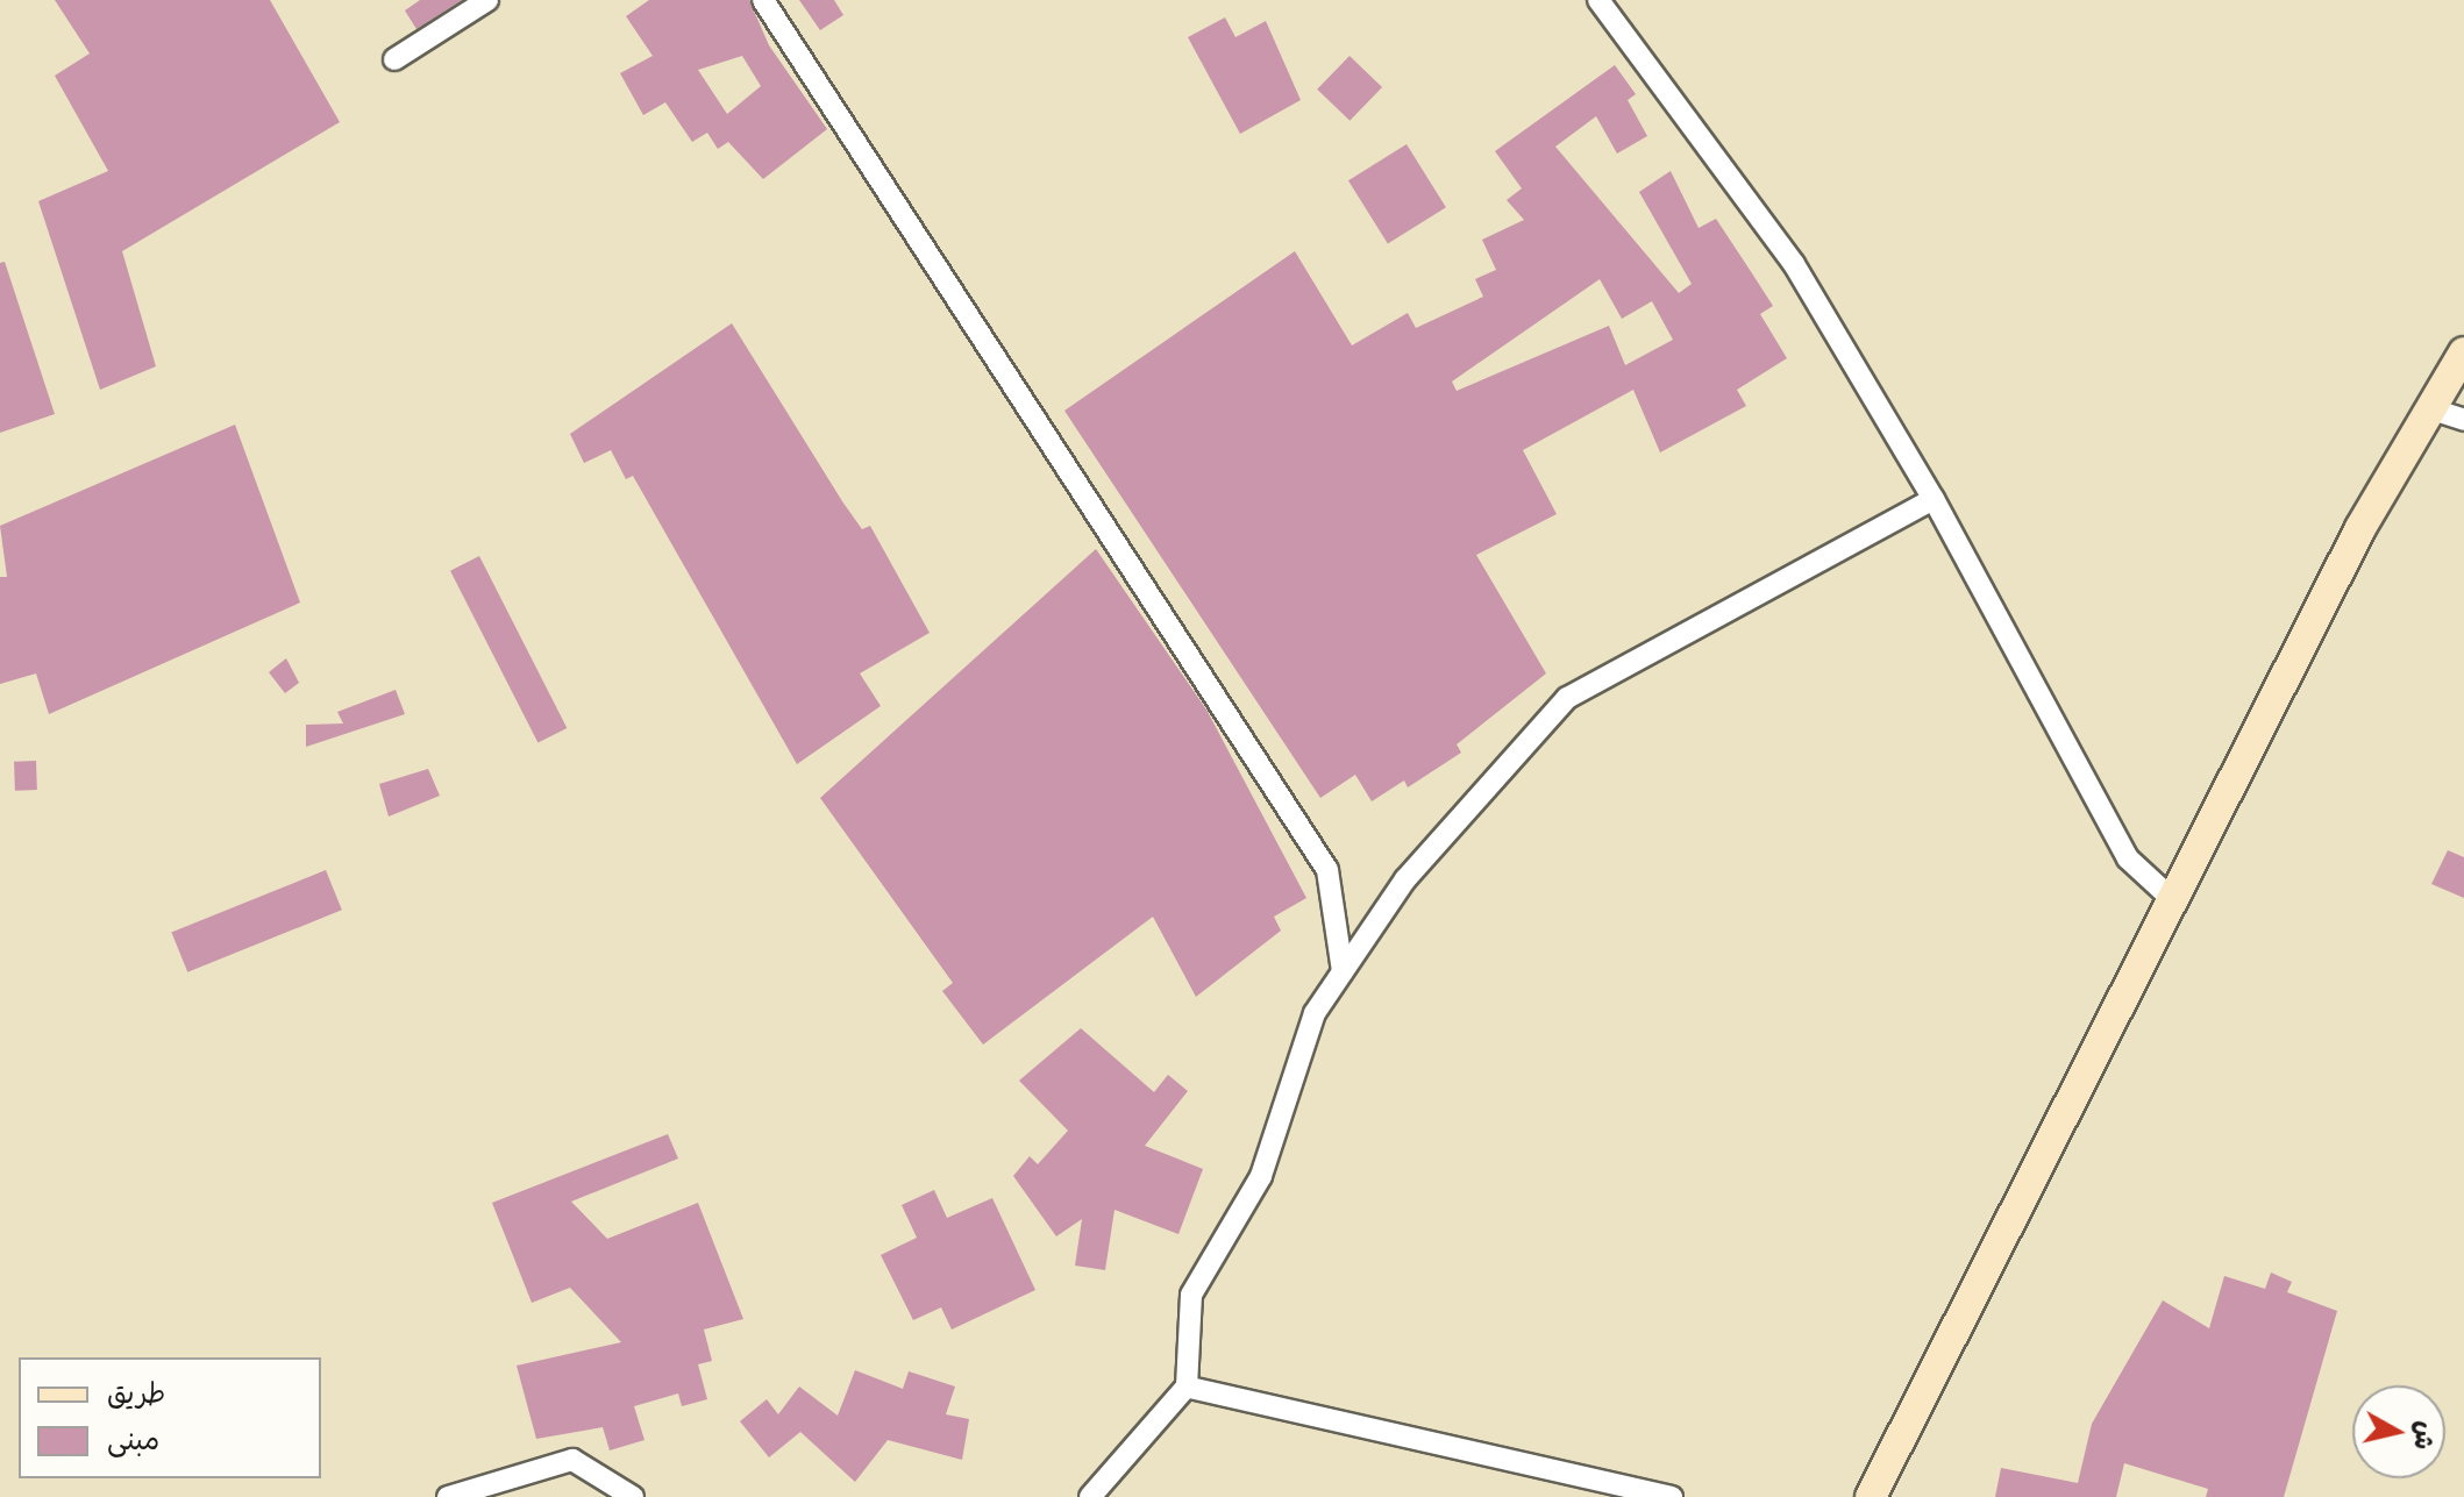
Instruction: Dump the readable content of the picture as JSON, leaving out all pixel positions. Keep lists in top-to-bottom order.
{
  "legend": ["طريق", "مبنى"],
  "north": "right"
}
